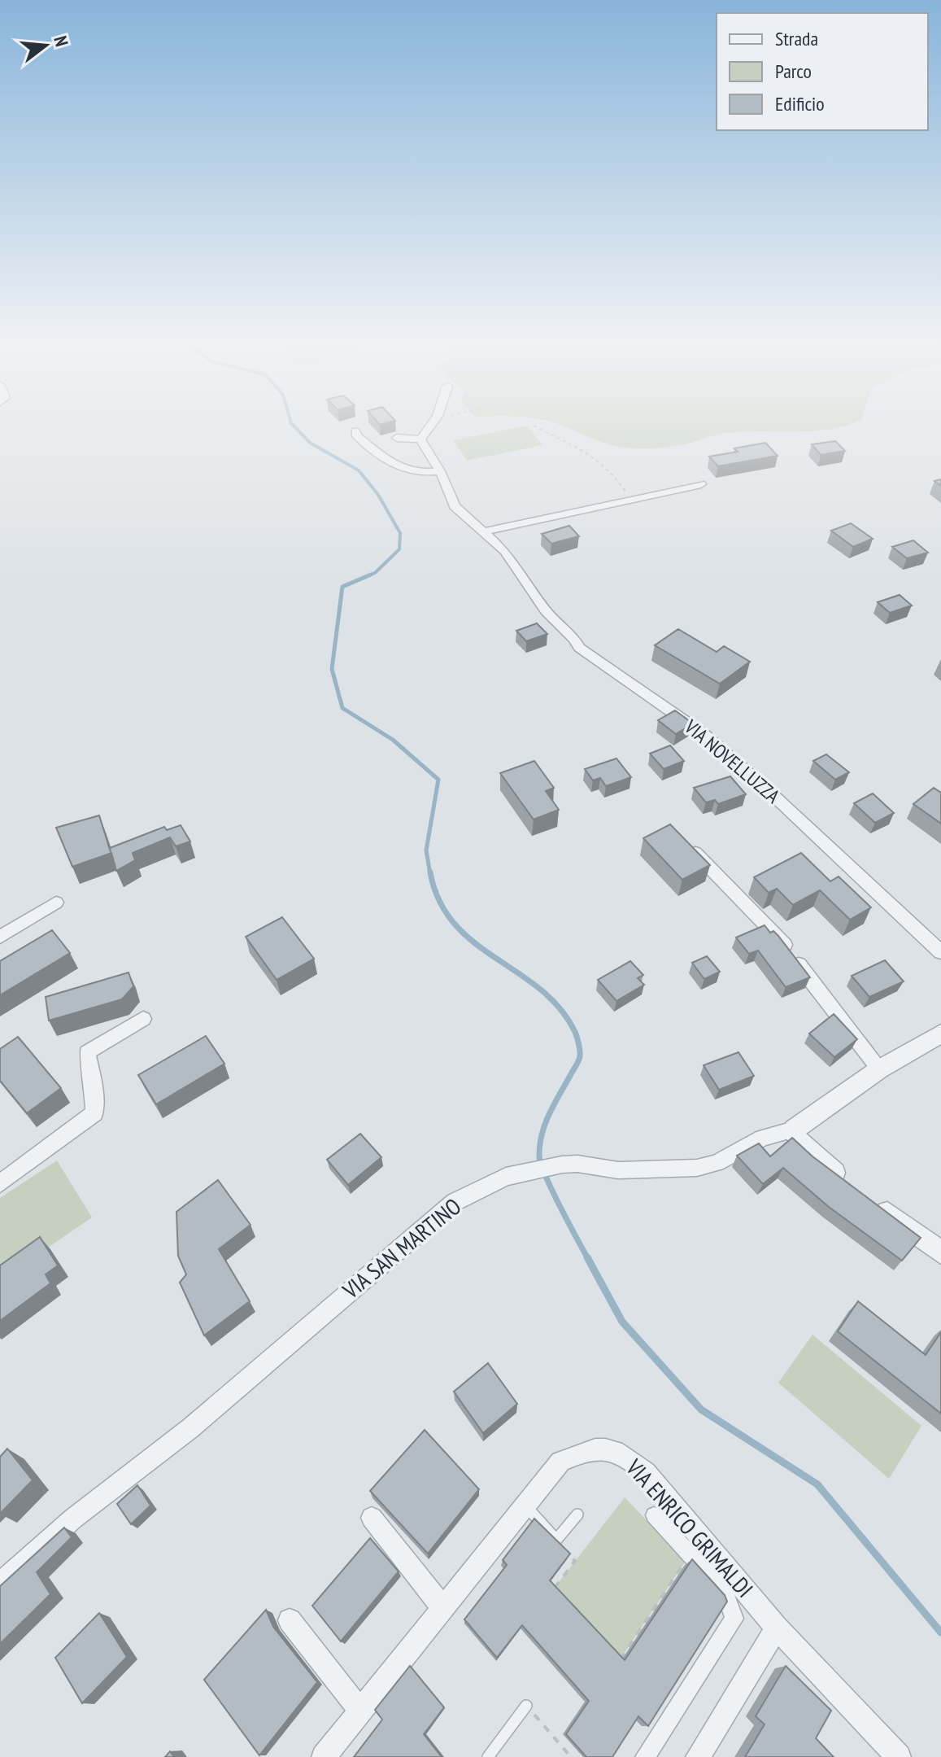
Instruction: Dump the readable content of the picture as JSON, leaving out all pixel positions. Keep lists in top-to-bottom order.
{
  "streets": {
    "street": ["VIA NOVELLUZZA", "VIA SAN MARTINO", "VIA ENRICO GRIMALDI"]
  },
  "legend": ["Strada", "Parco", "Edificio"],
  "north": "right"
}
